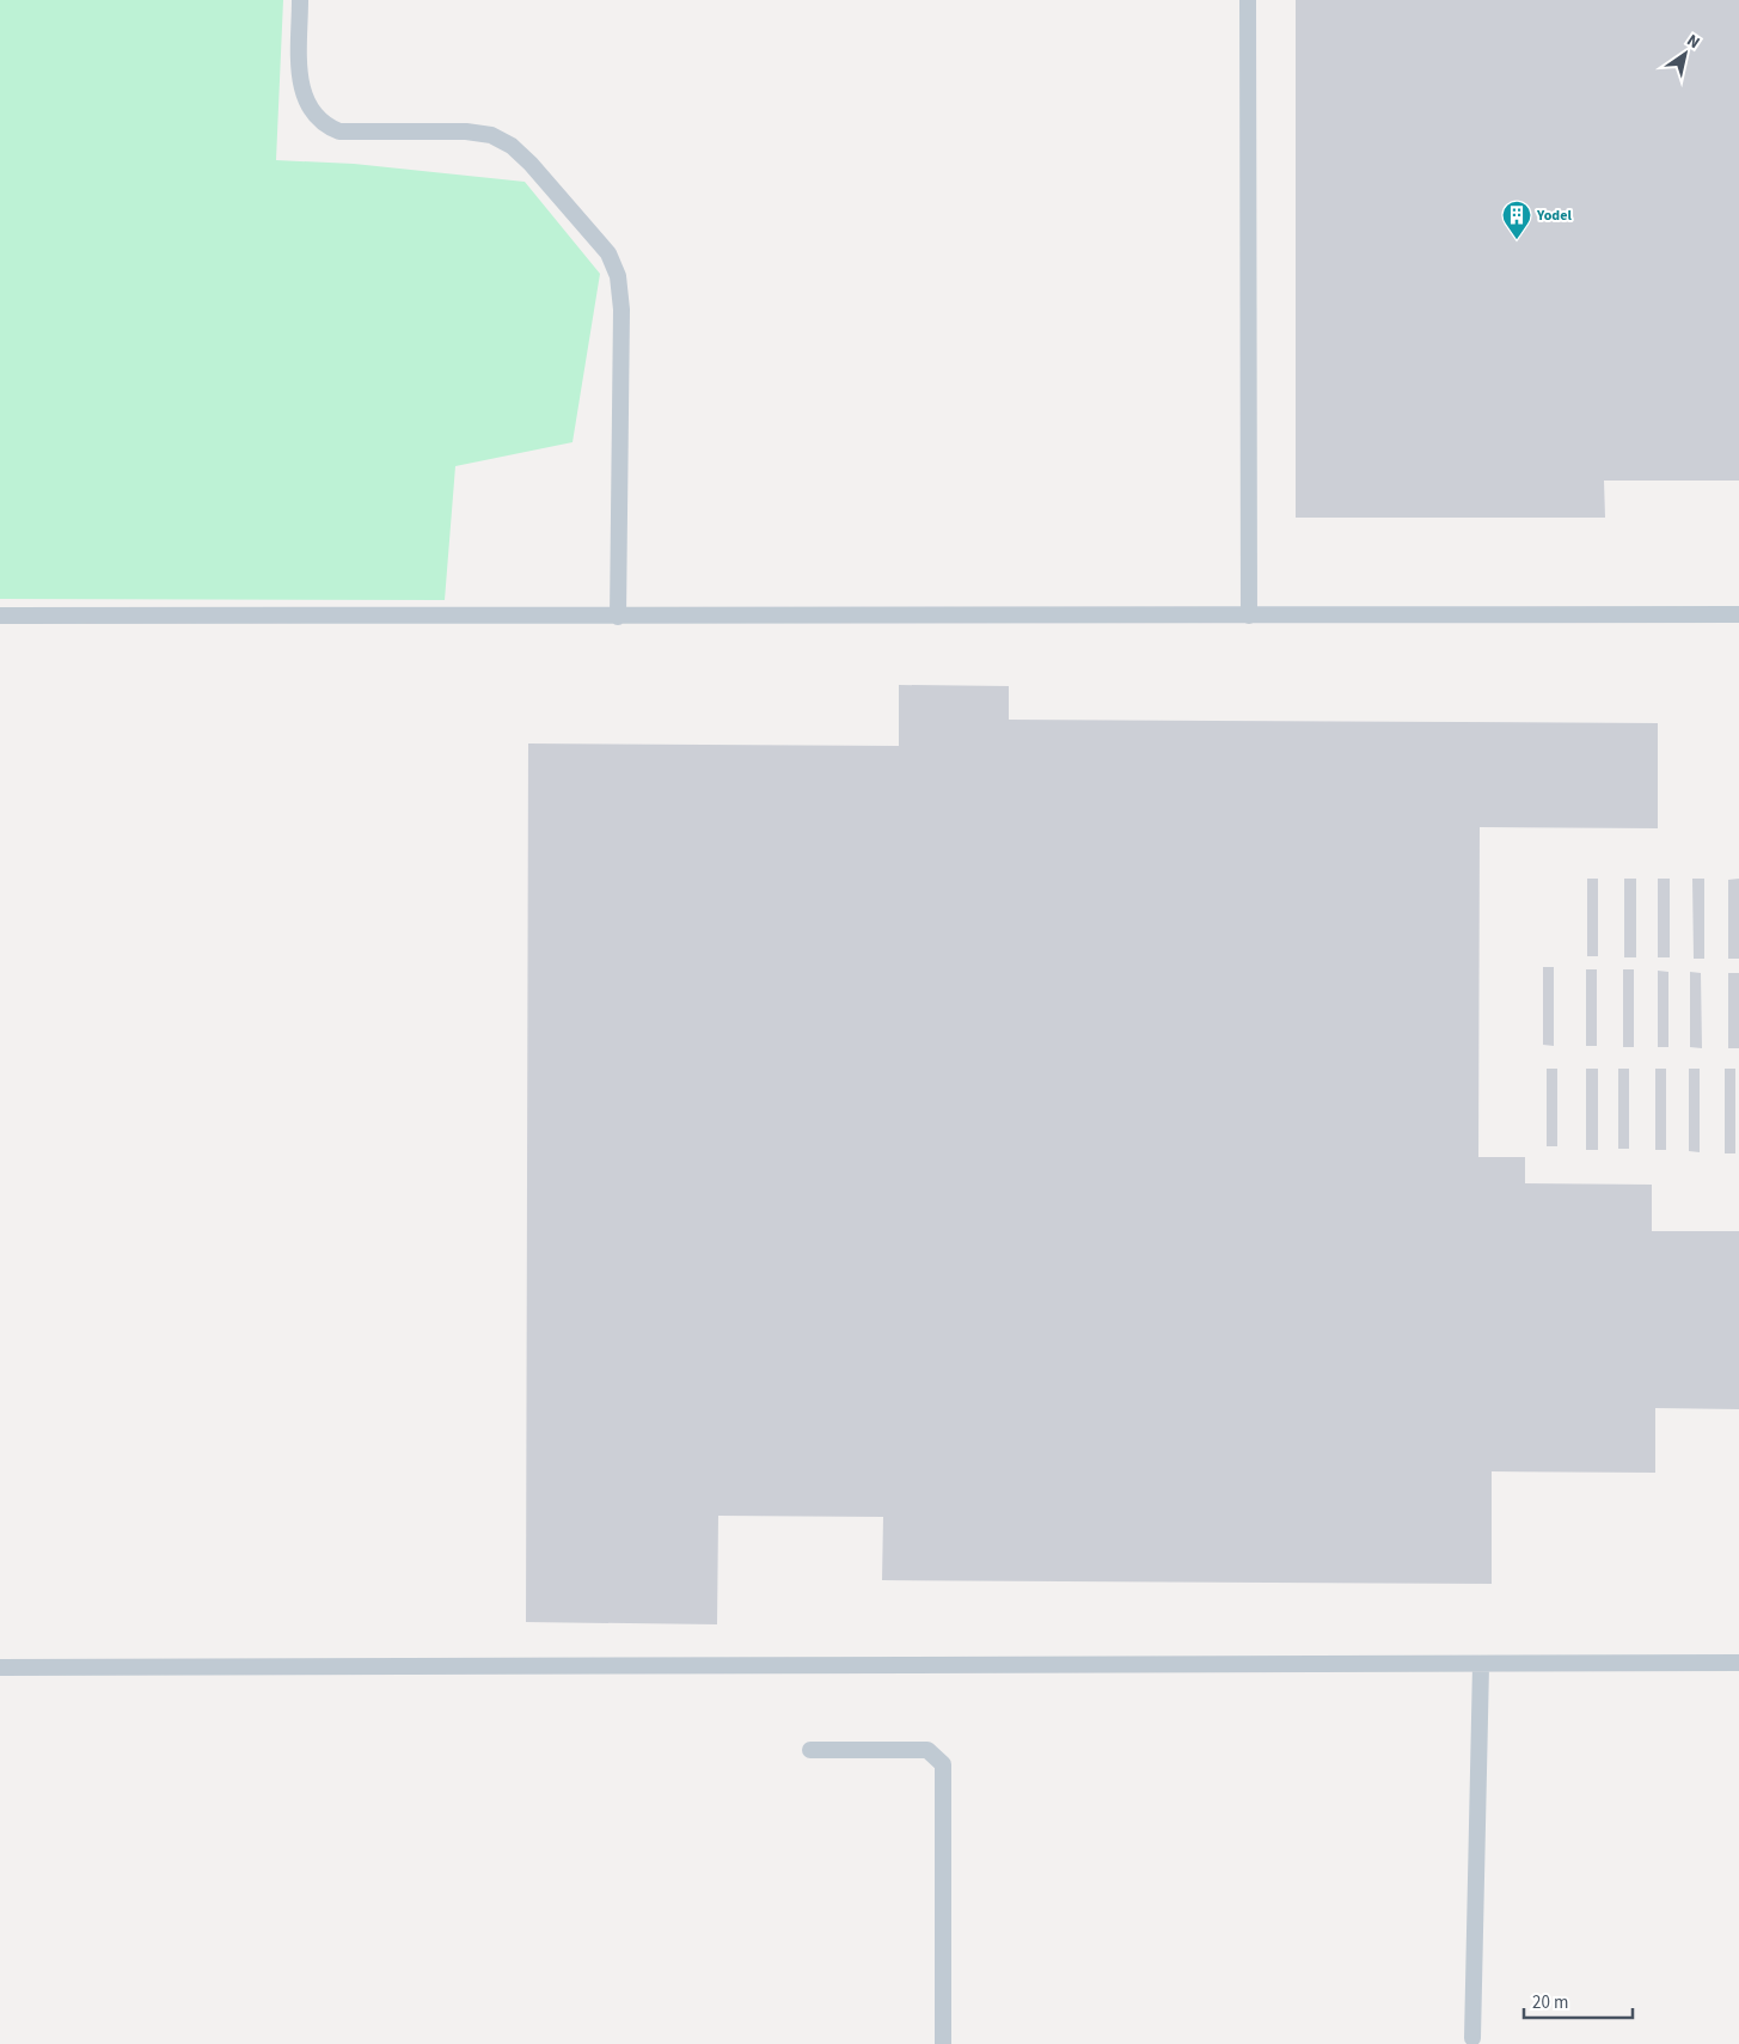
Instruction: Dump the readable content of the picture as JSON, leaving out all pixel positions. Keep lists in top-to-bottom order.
{
  "places": {
    "building": ["Yodel"]
  },
  "scale_bar": "20 m",
  "north": "top right"
}
